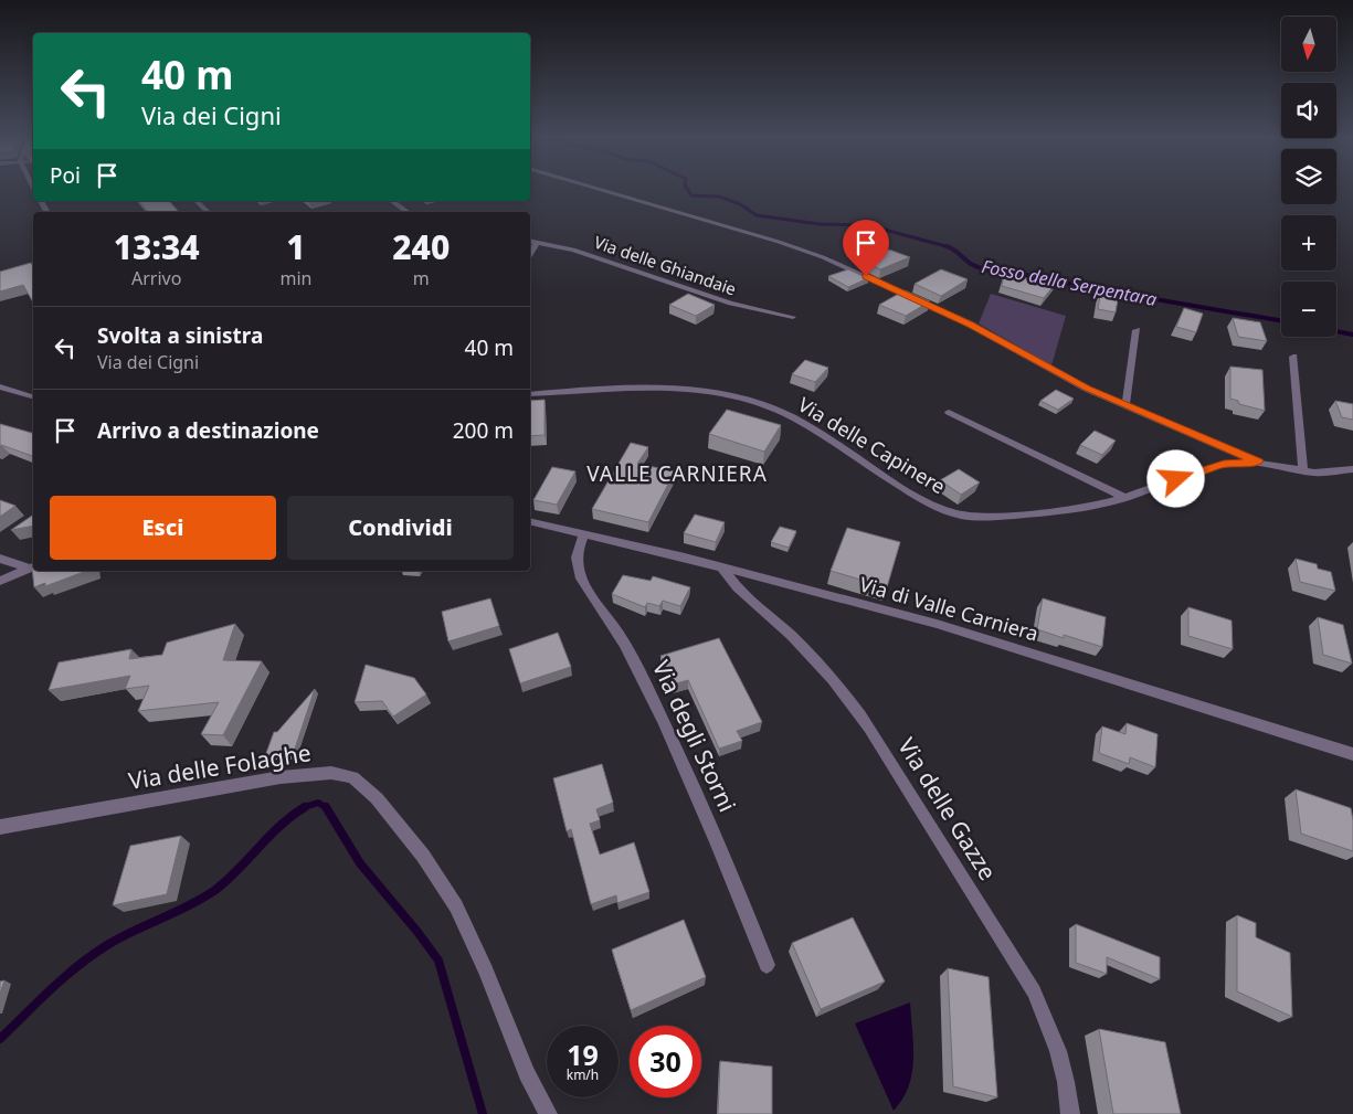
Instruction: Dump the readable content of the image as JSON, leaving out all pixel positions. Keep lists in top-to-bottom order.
{
  "streets": {
    "street": [
      "Via delle Ghiandaie",
      "Via delle Capinere",
      "Via di Valle Carniera",
      "Via degli Storni",
      "Via delle Folaghe",
      "Via delle Gazze"
    ]
  },
  "crossings": [
    ["Via di Valle Carniera", "Via degli Storni"],
    ["Via di Valle Carniera", "Via delle Gazze"]
  ],
  "districts": ["VALLE CARNIERA"],
  "water": ["Fosso della Serpentara"],
  "north": "bottom",
  "page": {
    "map_buttons": ["+", "−"],
    "turn": ["40 m", "Via dei Cigni"],
    "then": "Poi",
    "eta": [
      "13:34",
      "Arrivo",
      "1",
      "min",
      "240",
      "m"
    ],
    "list": [
      {
        "name": "Svolta a sinistra",
        "note": "Via dei Cigni",
        "value": "40 m"
      },
      {
        "name": "Arrivo a destinazione",
        "value": "200 m"
      }
    ],
    "buttons": ["Esci", "Condividi"],
    "speed": "19 km/h",
    "limit": "30"
  }
}
